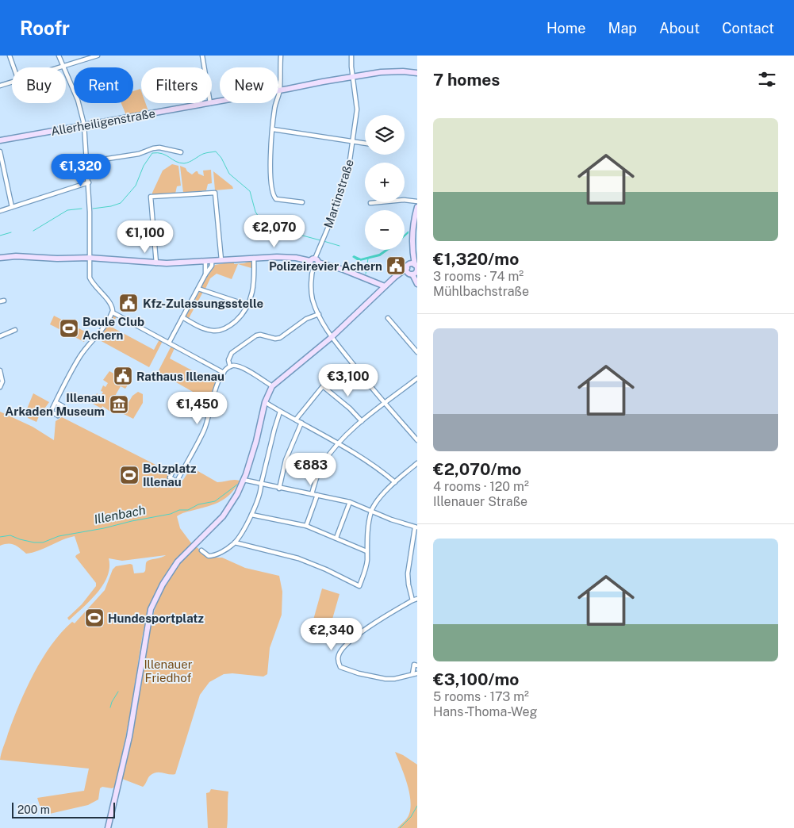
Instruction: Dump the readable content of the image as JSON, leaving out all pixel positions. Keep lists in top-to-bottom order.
{
  "streets": {
    "main road": ["Allerheiligenstraße"],
    "street": ["Martinstraße"]
  },
  "crossings": [
    ["Allerheiligenstraße", "Martinstraße"]
  ],
  "water": ["Illenbach"],
  "parks": ["Illenauer Friedhof"],
  "places": {
    "public building": ["Polizeirevier Achern", "Kfz-Zulassungsstelle", "Rathaus Illenau"],
    "sports": ["Boule Club Achern", "Bolzplatz Illenau", "Hundesportplatz"],
    "museum": ["Illenau Arkaden Museum"]
  },
  "scale_bar": "200 m",
  "page": {
    "header": "Roofr",
    "nav": [
      "Home",
      "Map",
      "About",
      "Contact"
    ],
    "heading": "7 homes",
    "chip": [
      "Buy",
      "Rent",
      "Filters",
      "New"
    ],
    "list": [
      {
        "name": "€1,320/mo",
        "note": "3 rooms · 74 m² · Mühlbachstraße"
      },
      {
        "name": "€2,070/mo",
        "note": "4 rooms · 120 m² · Illenauer Straße"
      },
      {
        "name": "€3,100/mo",
        "note": "5 rooms · 173 m² · Hans-Thoma-Weg"
      }
    ],
    "map_buttons": ["+", "−"],
    "price": [
      "€1,320",
      "€2,070",
      "€1,100",
      "€3,100",
      "€1,450",
      "€883",
      "€2,340"
    ],
    "scale": "200 m"
  }
}
